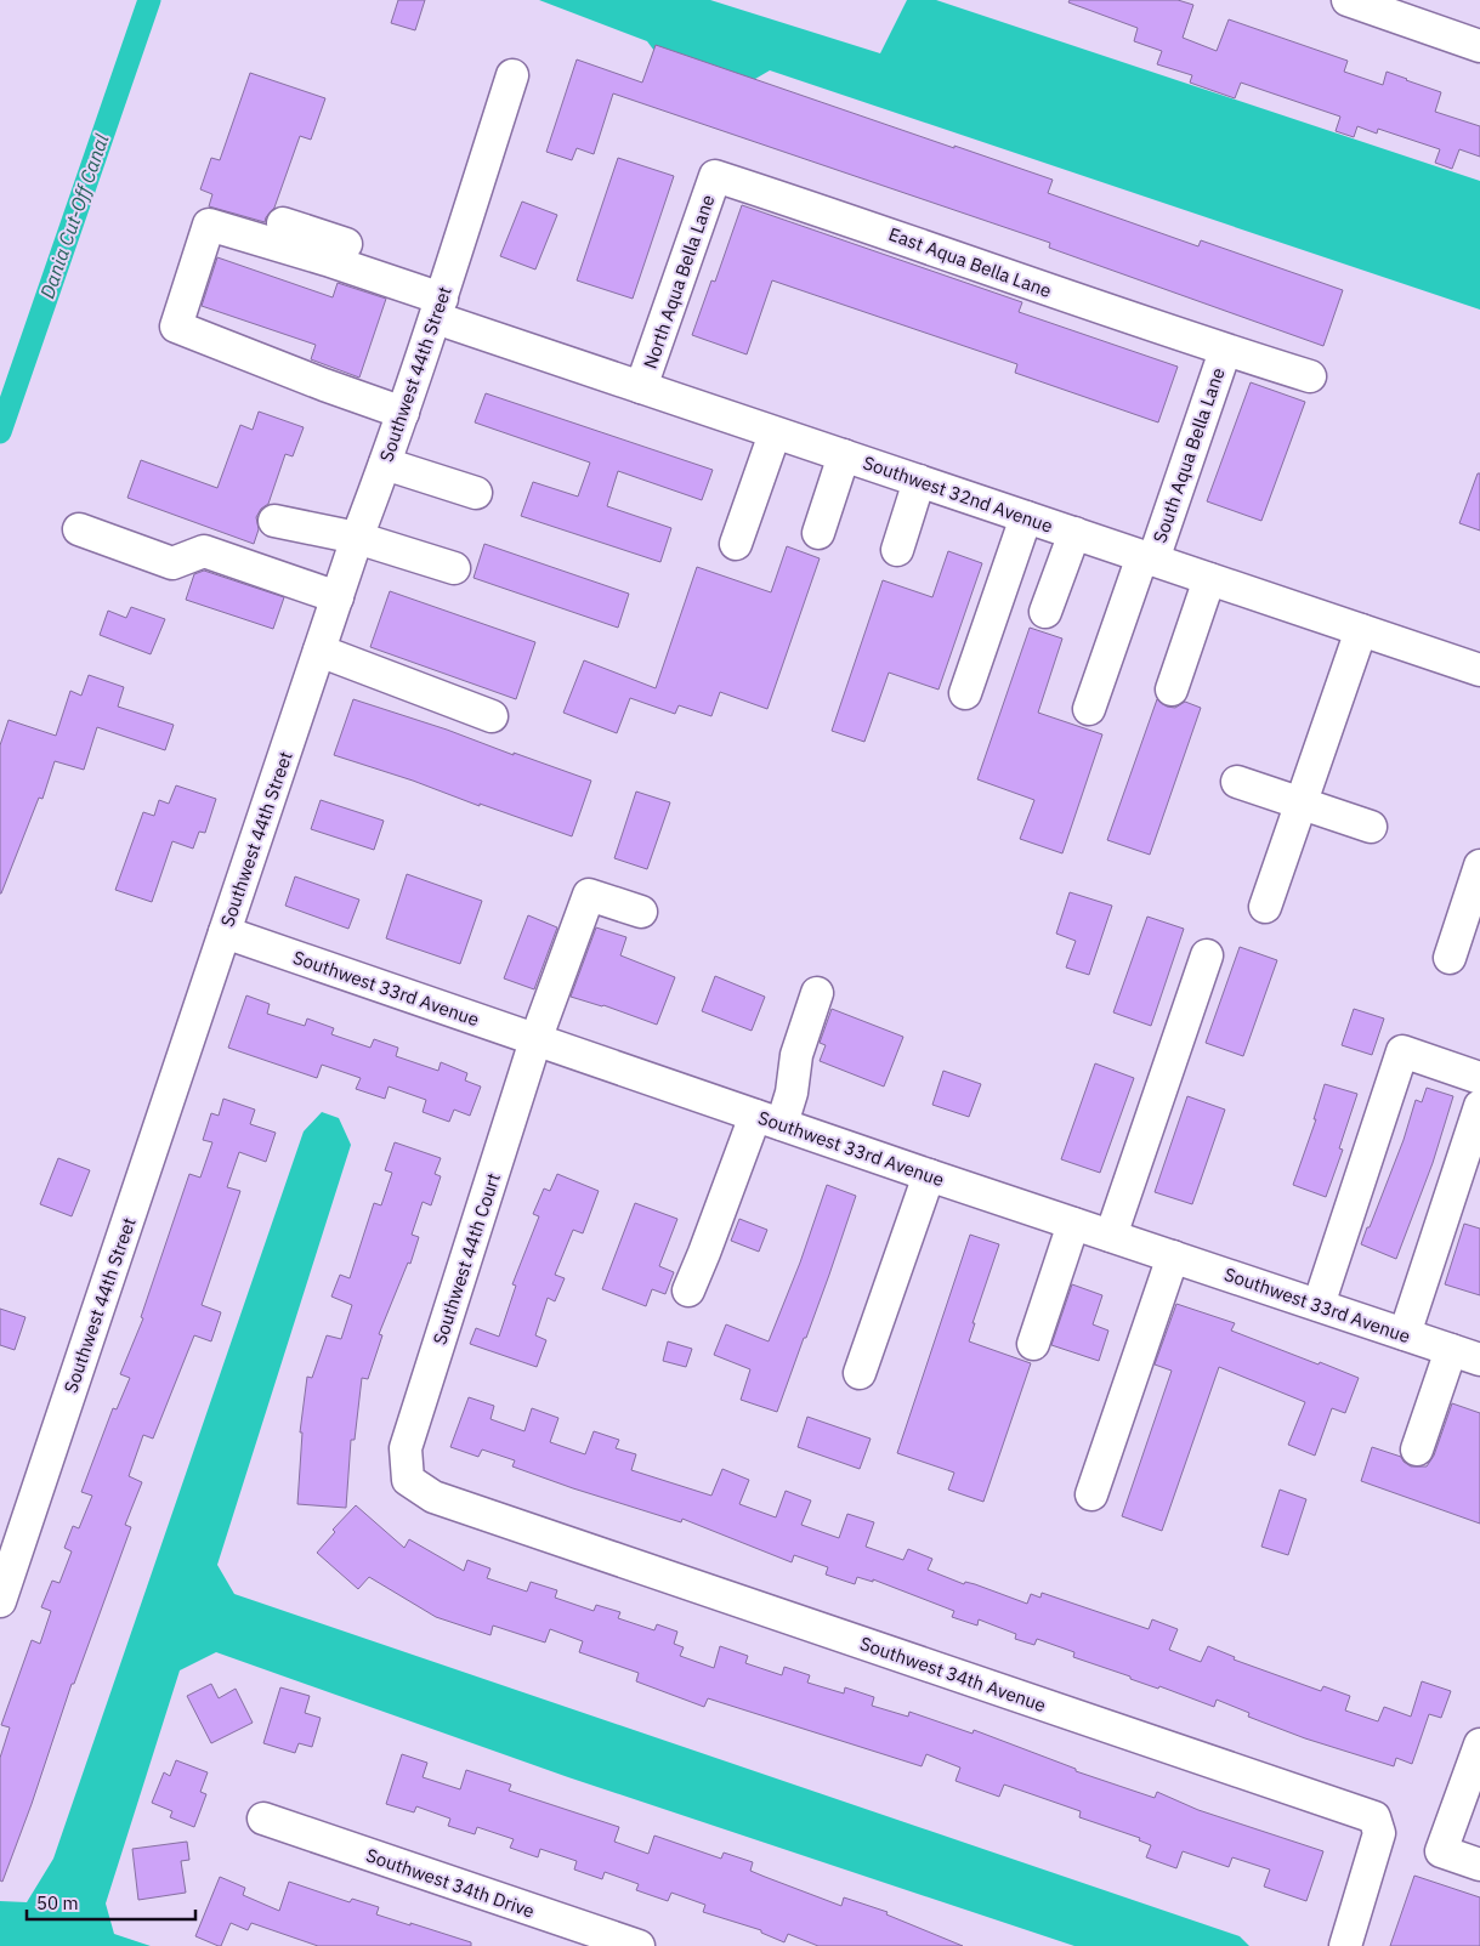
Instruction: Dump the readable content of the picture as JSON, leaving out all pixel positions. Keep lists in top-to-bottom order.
{
  "streets": {
    "street": [
      "East Aqua Bella Lane",
      "North Aqua Bella Lane",
      "Southwest 44th Street",
      "South Aqua Bella Lane",
      "Southwest 32nd Avenue",
      "Southwest 33rd Avenue",
      "Southwest 44th Court",
      "Southwest 34th Avenue",
      "Southwest 34th Drive"
    ]
  },
  "crossings": [
    ["East Aqua Bella Lane", "North Aqua Bella Lane"],
    ["East Aqua Bella Lane", "South Aqua Bella Lane"],
    ["North Aqua Bella Lane", "Southwest 32nd Avenue"],
    ["Southwest 44th Street", "Southwest 32nd Avenue"],
    ["Southwest 44th Street", "Southwest 33rd Avenue"],
    ["South Aqua Bella Lane", "Southwest 32nd Avenue"],
    ["Southwest 33rd Avenue", "Southwest 44th Court"],
    ["Southwest 44th Court", "Southwest 34th Avenue"]
  ],
  "water": ["Dania Cut-Off Canal"],
  "scale_bar": "50 m"
}
